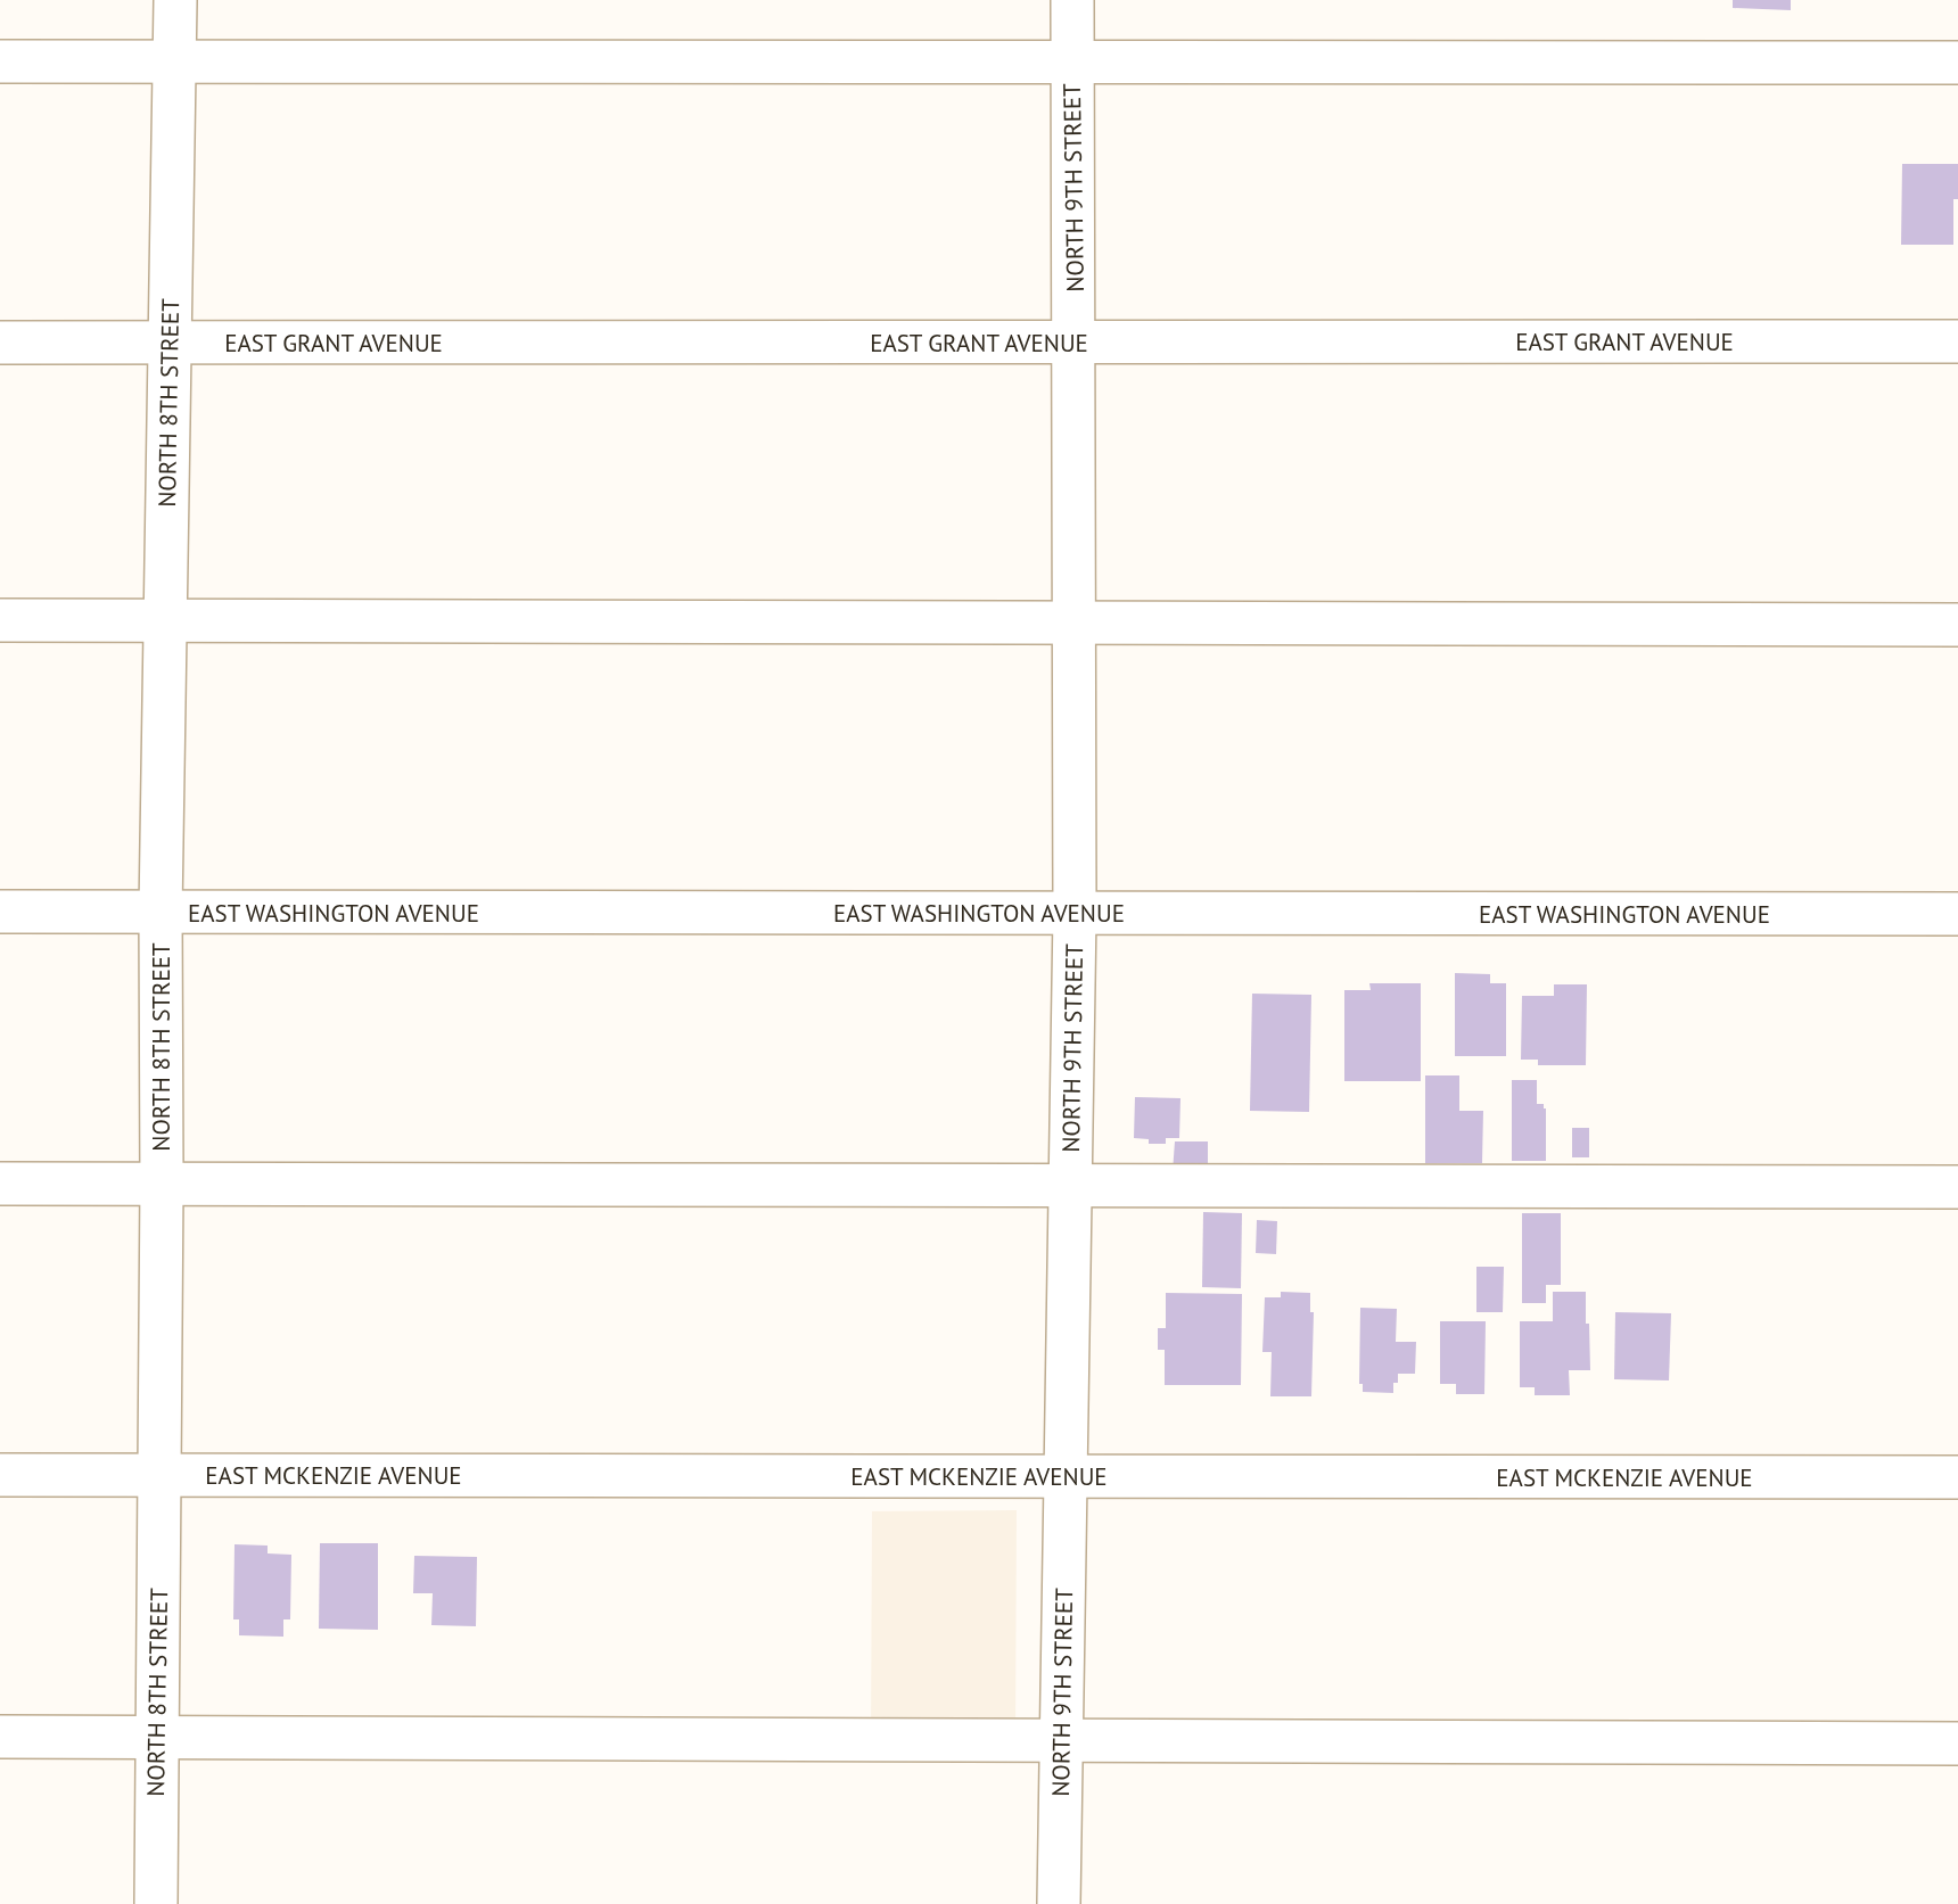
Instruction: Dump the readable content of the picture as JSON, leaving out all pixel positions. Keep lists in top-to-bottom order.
{
  "streets": {
    "street": [
      "NORTH 9TH STREET",
      "EAST GRANT AVENUE",
      "NORTH 8TH STREET",
      "EAST WASHINGTON AVENUE",
      "EAST MCKENZIE AVENUE"
    ]
  },
  "crossings": [
    ["NORTH 9TH STREET", "EAST GRANT AVENUE"],
    ["NORTH 9TH STREET", "EAST WASHINGTON AVENUE"],
    ["NORTH 9TH STREET", "EAST MCKENZIE AVENUE"],
    ["EAST GRANT AVENUE", "NORTH 8TH STREET"],
    ["NORTH 8TH STREET", "EAST WASHINGTON AVENUE"],
    ["NORTH 8TH STREET", "EAST MCKENZIE AVENUE"]
  ]
}
